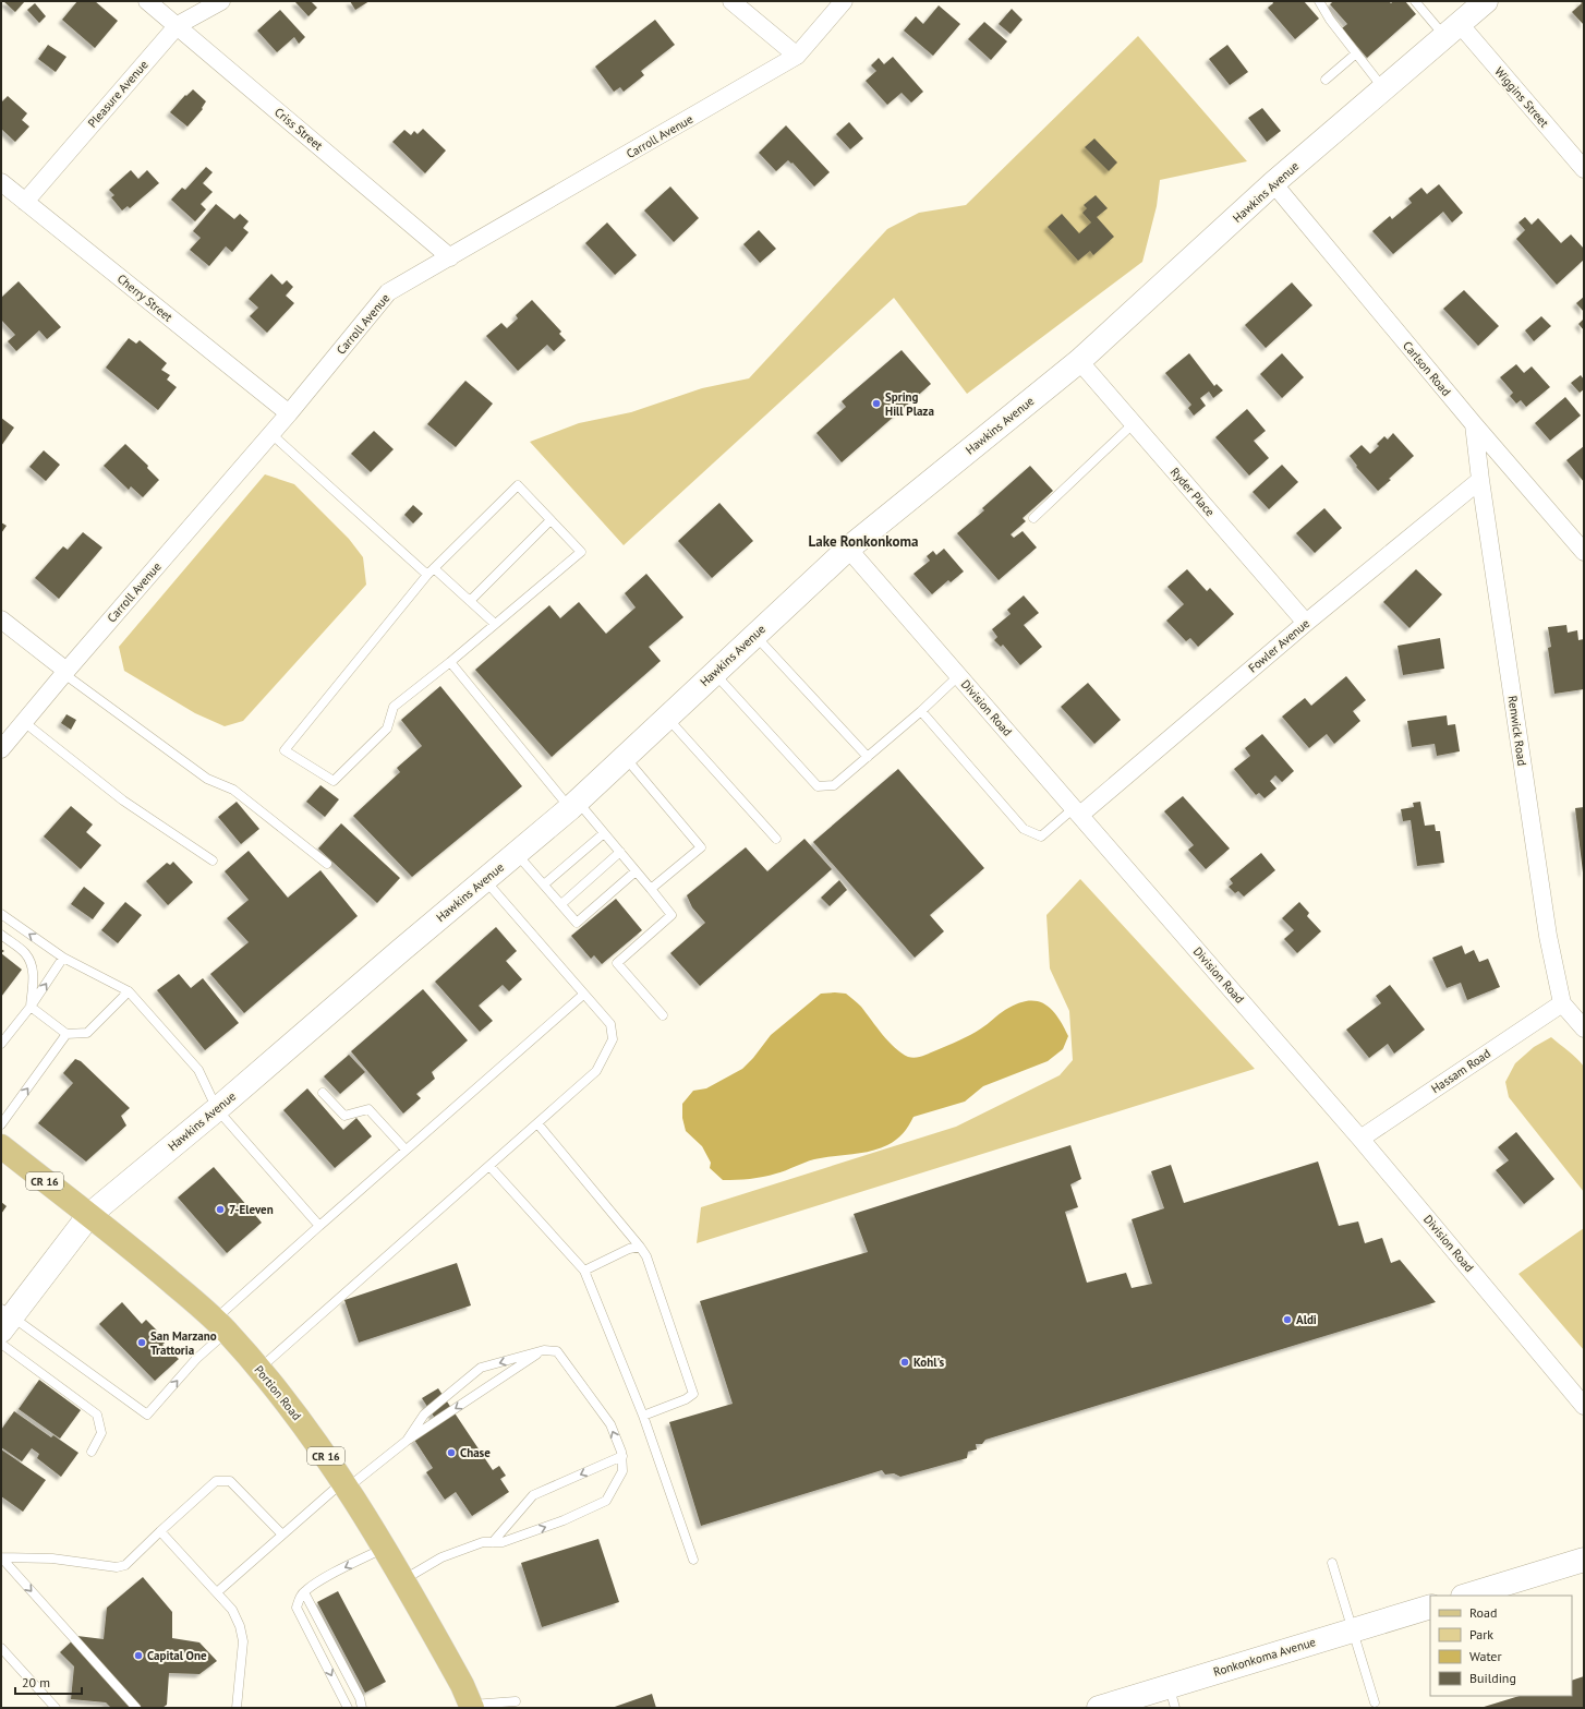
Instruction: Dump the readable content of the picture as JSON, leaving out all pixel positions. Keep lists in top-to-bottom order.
{
  "streets": {
    "main road": ["CR 16", "Portion Road"],
    "street": [
      "Pleasure Avenue",
      "Wiggins Street",
      "Criss Street",
      "Carroll Avenue",
      "Hawkins Avenue",
      "Cherry Street",
      "Carlson Road",
      "Ryder Place",
      "Fowler Avenue",
      "Division Road",
      "Renwick Road",
      "Hassam Road",
      "Ronkonkoma Avenue"
    ]
  },
  "crossings": [
    ["Pleasure Avenue", "Criss Street"],
    ["Pleasure Avenue", "Cherry Street"],
    ["Wiggins Street", "Hawkins Avenue"],
    ["Criss Street", "Carroll Avenue"],
    ["Carroll Avenue", "Cherry Street"],
    ["Hawkins Avenue", "Carlson Road"],
    ["Hawkins Avenue", "Ryder Place"],
    ["Hawkins Avenue", "Division Road"],
    ["Hawkins Avenue", "Portion Road"],
    ["Carlson Road", "Renwick Road"],
    ["Ryder Place", "Fowler Avenue"],
    ["Fowler Avenue", "Division Road"],
    ["Fowler Avenue", "Renwick Road"],
    ["Division Road", "Hassam Road"],
    ["Renwick Road", "Hassam Road"]
  ],
  "districts": ["Lake Ronkonkoma"],
  "places": [
    "Spring Hill Plaza",
    "7-Eleven",
    "Aldi",
    "San Marzano Trattoria",
    "Kohl's",
    "Chase",
    "Capital One"
  ],
  "legend": [
    "Road",
    "Park",
    "Water",
    "Building"
  ],
  "scale_bar": "20 m"
}
